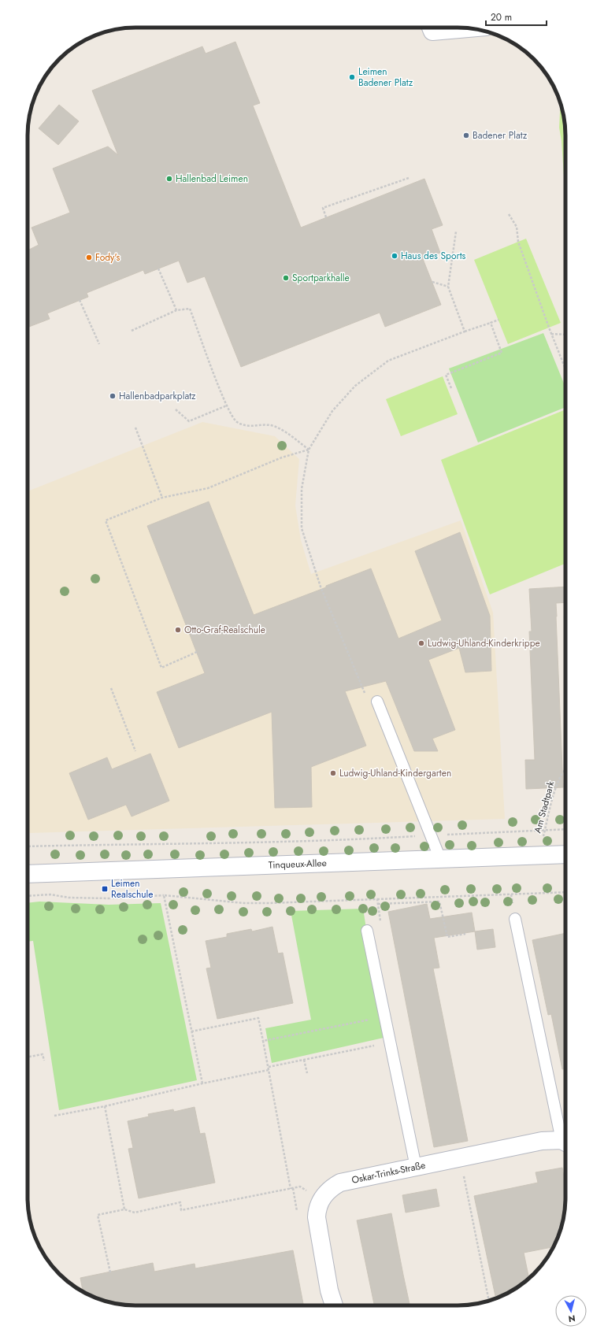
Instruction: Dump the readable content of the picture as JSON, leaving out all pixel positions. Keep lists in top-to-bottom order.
{
  "streets": {
    "street": ["Tinqueux-Allee", "Oskar-Trinks-Straße"],
    "path": ["Am Stadtpark"]
  },
  "crossings": [
    ["Am Stadtpark", "Tinqueux-Allee"]
  ],
  "places": {
    "other": [
      "Leimen Badener Platz",
      "Badener Platz",
      "Hallenbad Leimen",
      "Haus des Sports",
      "Fody's",
      "Sportparkhalle",
      "Hallenbadparkplatz",
      "Otto-Graf-Realschule",
      "Ludwig-Uhland-Kinderkrippe",
      "Ludwig-Uhland-Kindergarten"
    ],
    "transit": ["Leimen Realschule"]
  },
  "scale_bar": "20 m",
  "north": "bottom"
}
